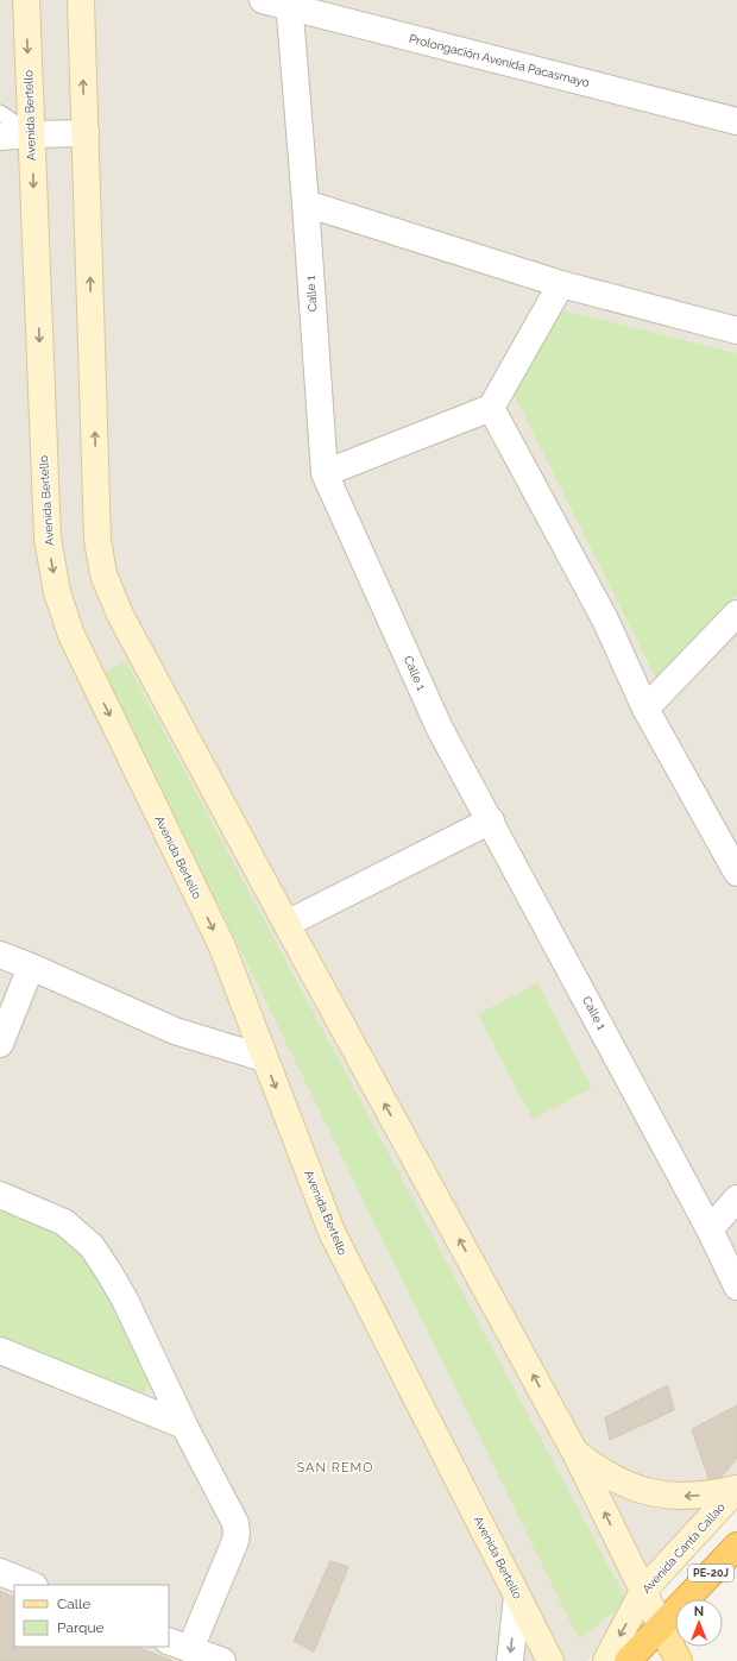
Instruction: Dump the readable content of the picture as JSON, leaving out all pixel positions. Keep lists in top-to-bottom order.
{
  "streets": {
    "highway": ["PE-20J"],
    "main road": ["Avenida Bertello", "Avenida Canta Callao"],
    "street": ["Prolongación Avenida Pacasmayo", "Calle 1"]
  },
  "crossings": [
    ["Prolongación Avenida Pacasmayo", "Calle 1"]
  ],
  "one_way": ["Avenida Canta Callao"],
  "districts": ["SAN REMO"],
  "legend": ["Calle", "Parque"],
  "north": "top"
}
